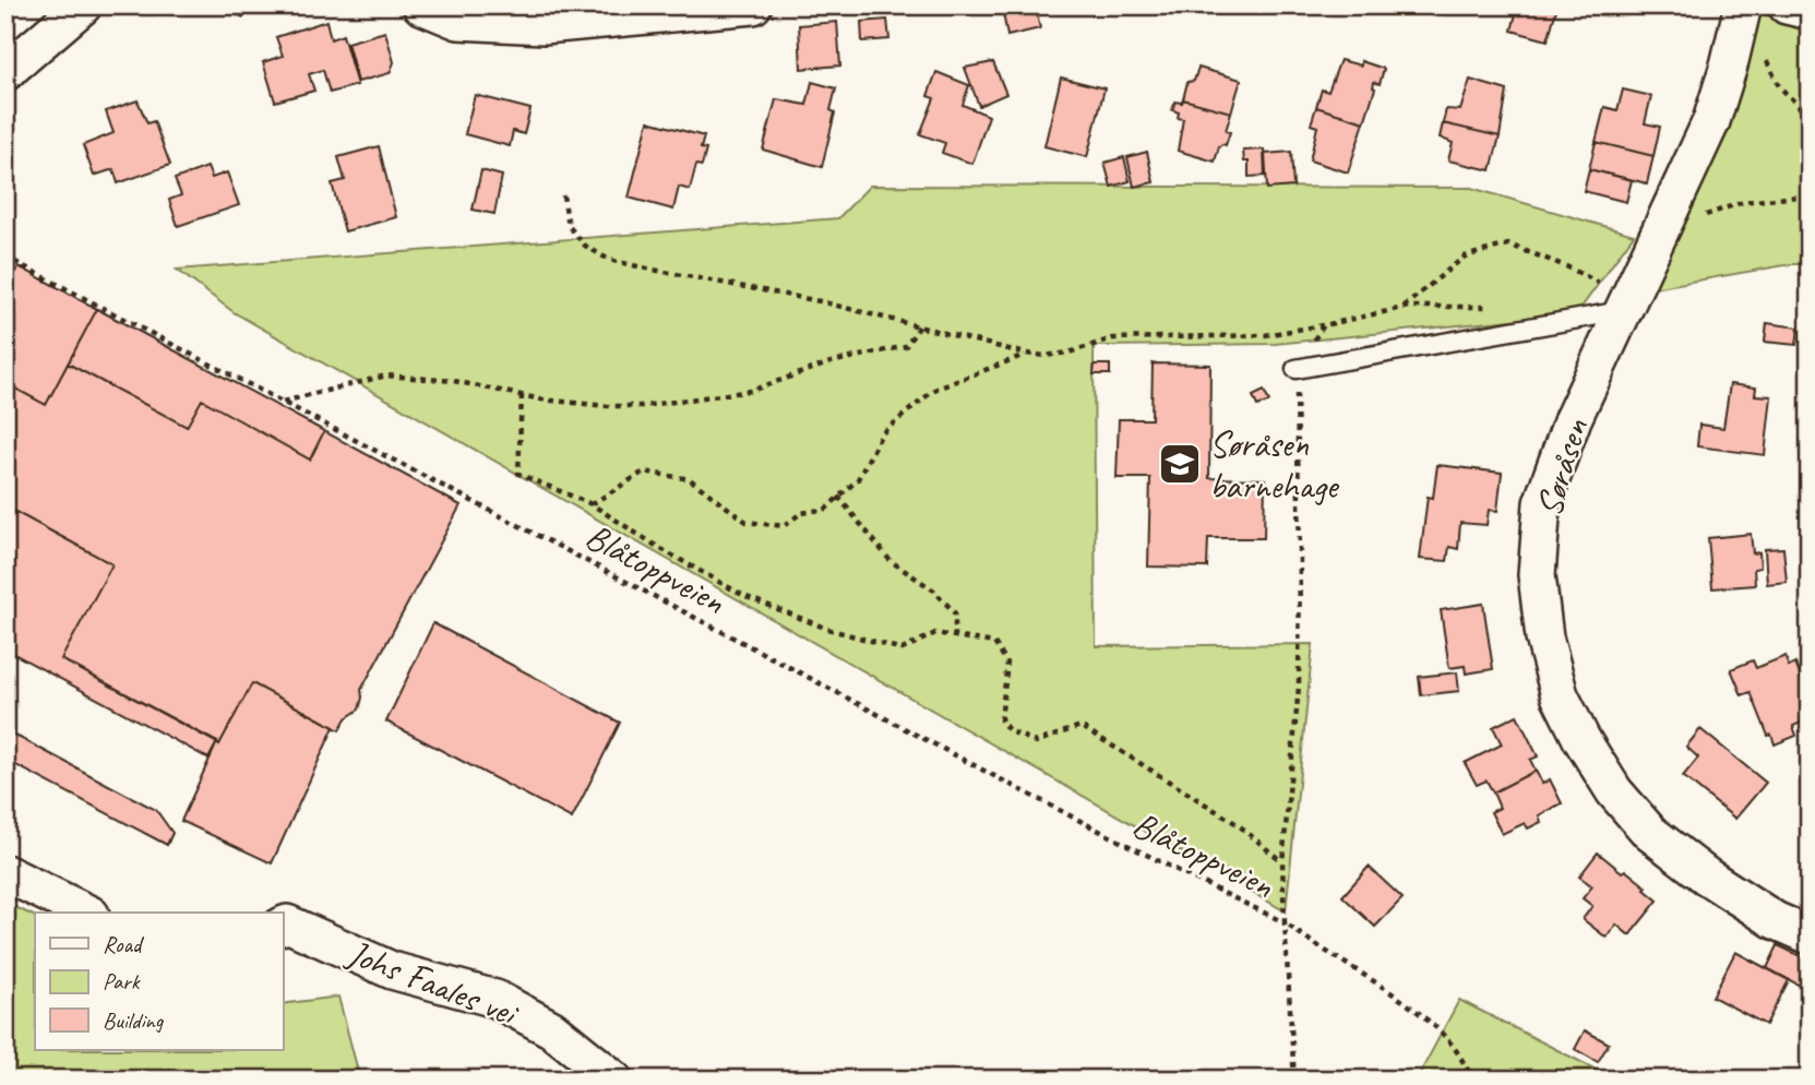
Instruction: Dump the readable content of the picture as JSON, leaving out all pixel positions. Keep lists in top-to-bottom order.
{
  "streets": {
    "street": ["Søråsen", "Johs Faales vei"],
    "path": ["Blåtoppveien"]
  },
  "places": {
    "school or university": ["Søråsen barnehage"]
  },
  "legend": ["Road", "Park", "Building"]
}
